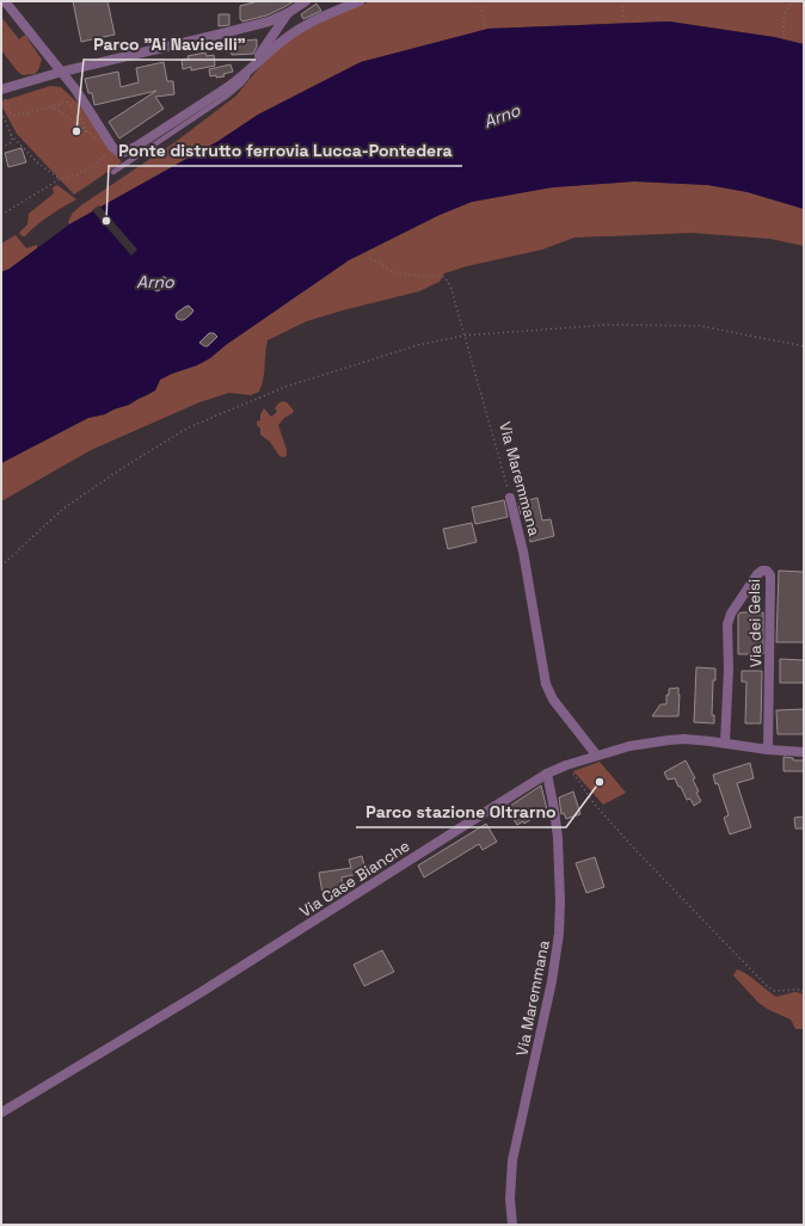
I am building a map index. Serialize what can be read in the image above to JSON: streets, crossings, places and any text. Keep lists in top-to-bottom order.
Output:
{
  "streets": {
    "street": ["Via Maremmana", "Via dei Gelsi", "Via Case Bianche"]
  },
  "crossings": [
    ["Via Maremmana", "Via Case Bianche"],
    ["Via dei Gelsi", "Via Case Bianche"]
  ],
  "water": ["Arno"],
  "places": ["Parco \"Ai Navicelli\"", "Ponte distrutto ferrovia Lucca-Pontedera", "Parco stazione Oltrarno"]
}
